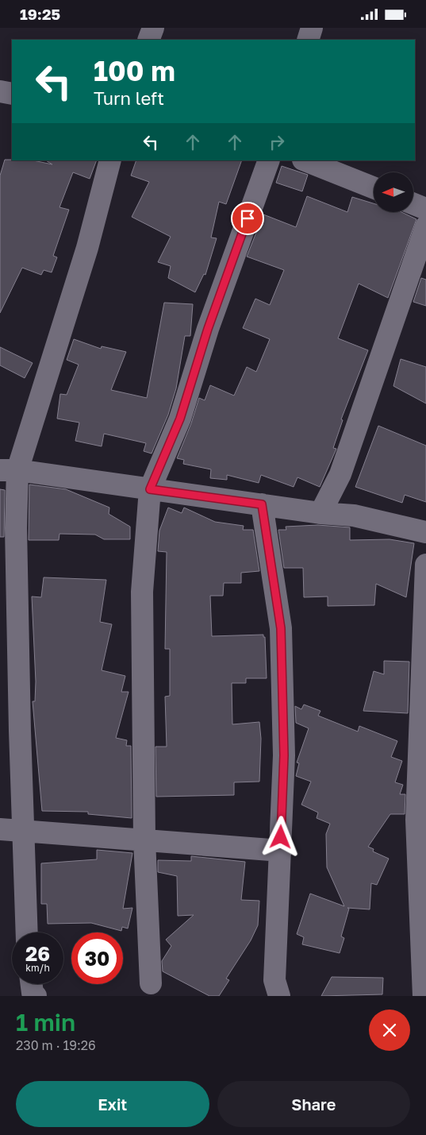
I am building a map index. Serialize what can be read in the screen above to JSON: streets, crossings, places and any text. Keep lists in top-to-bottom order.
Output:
{
  "north": "left",
  "page": {
    "status": "19:25",
    "turn": ["100 m", "Turn left"],
    "speed": "26 km/h",
    "limit": "30",
    "heading": ["1 min", "230 m · 19:26"],
    "buttons": ["Exit", "Share"]
  }
}
